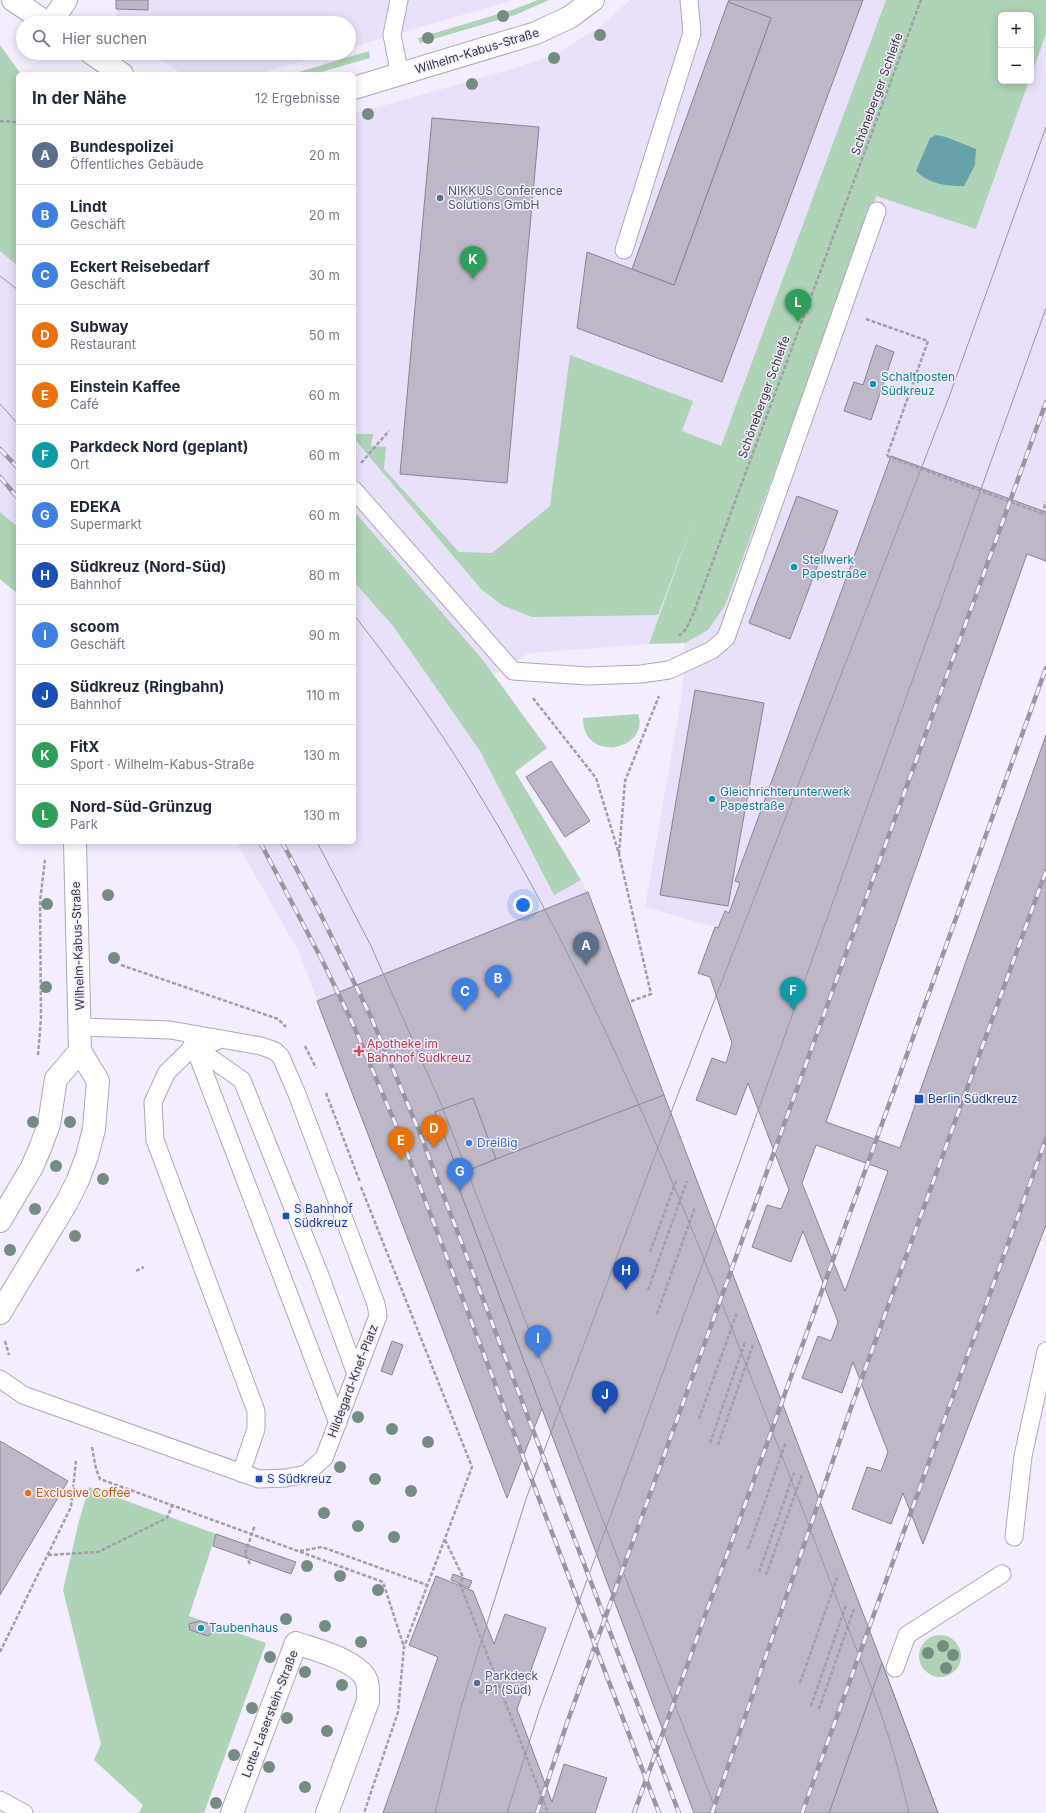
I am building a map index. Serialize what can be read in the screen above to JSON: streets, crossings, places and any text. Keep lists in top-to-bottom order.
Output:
{
  "streets": {
    "street": ["Wilhelm-Kabus-Straße", "Lotte-Laserstein-Straße"],
    "lane": ["Hildegard-Knef-Platz"],
    "path": ["Schöneberger Schleife"]
  },
  "crossings": [
    ["Wilhelm-Kabus-Straße", "Hildegard-Knef-Platz"]
  ],
  "places": {
    "other": [
      "NIKKUS Conference Solutions GmbH",
      "Schaltposten Südkreuz",
      "Stellwerk Papestraße",
      "Gleichrichterunterwerk Papestraße",
      "Dreißig",
      "Exclusive Coffee",
      "Taubenhaus",
      "Parkdeck P1 (Süd)"
    ],
    "health": ["Apotheke im Bahnhof Südkreuz"],
    "transit": ["Berlin Südkreuz", "S Bahnhof Südkreuz", "S Südkreuz"]
  },
  "page": {
    "map_buttons": ["+", "−"],
    "search": "Hier suchen",
    "heading": ["In der Nähe", "12 Ergebnisse"],
    "list": [
      {
        "mark": "A",
        "name": "Bundespolizei",
        "note": "Öffentliches Gebäude",
        "value": "20 m"
      },
      {
        "mark": "B",
        "name": "Lindt",
        "note": "Geschäft",
        "value": "20 m"
      },
      {
        "mark": "C",
        "name": "Eckert Reisebedarf",
        "note": "Geschäft",
        "value": "30 m"
      },
      {
        "mark": "D",
        "name": "Subway",
        "note": "Restaurant",
        "value": "50 m"
      },
      {
        "mark": "E",
        "name": "Einstein Kaffee",
        "note": "Café",
        "value": "60 m"
      },
      {
        "mark": "F",
        "name": "Parkdeck Nord (geplant)",
        "note": "Ort",
        "value": "60 m"
      },
      {
        "mark": "G",
        "name": "EDEKA",
        "note": "Supermarkt",
        "value": "60 m"
      },
      {
        "mark": "H",
        "name": "Südkreuz (Nord-Süd)",
        "note": "Bahnhof",
        "value": "80 m"
      },
      {
        "mark": "I",
        "name": "scoom",
        "note": "Geschäft",
        "value": "90 m"
      },
      {
        "mark": "J",
        "name": "Südkreuz (Ringbahn)",
        "note": "Bahnhof",
        "value": "110 m"
      },
      {
        "mark": "K",
        "name": "FitX",
        "note": "Sport · Wilhelm-Kabus-Straße",
        "value": "130 m"
      },
      {
        "mark": "L",
        "name": "Nord-Süd-Grünzug",
        "note": "Park",
        "value": "130 m"
      }
    ],
    "pins": [
      "K",
      "L",
      "A",
      "B",
      "F",
      "C",
      "D",
      "E",
      "G",
      "H",
      "I",
      "J"
    ]
  }
}
